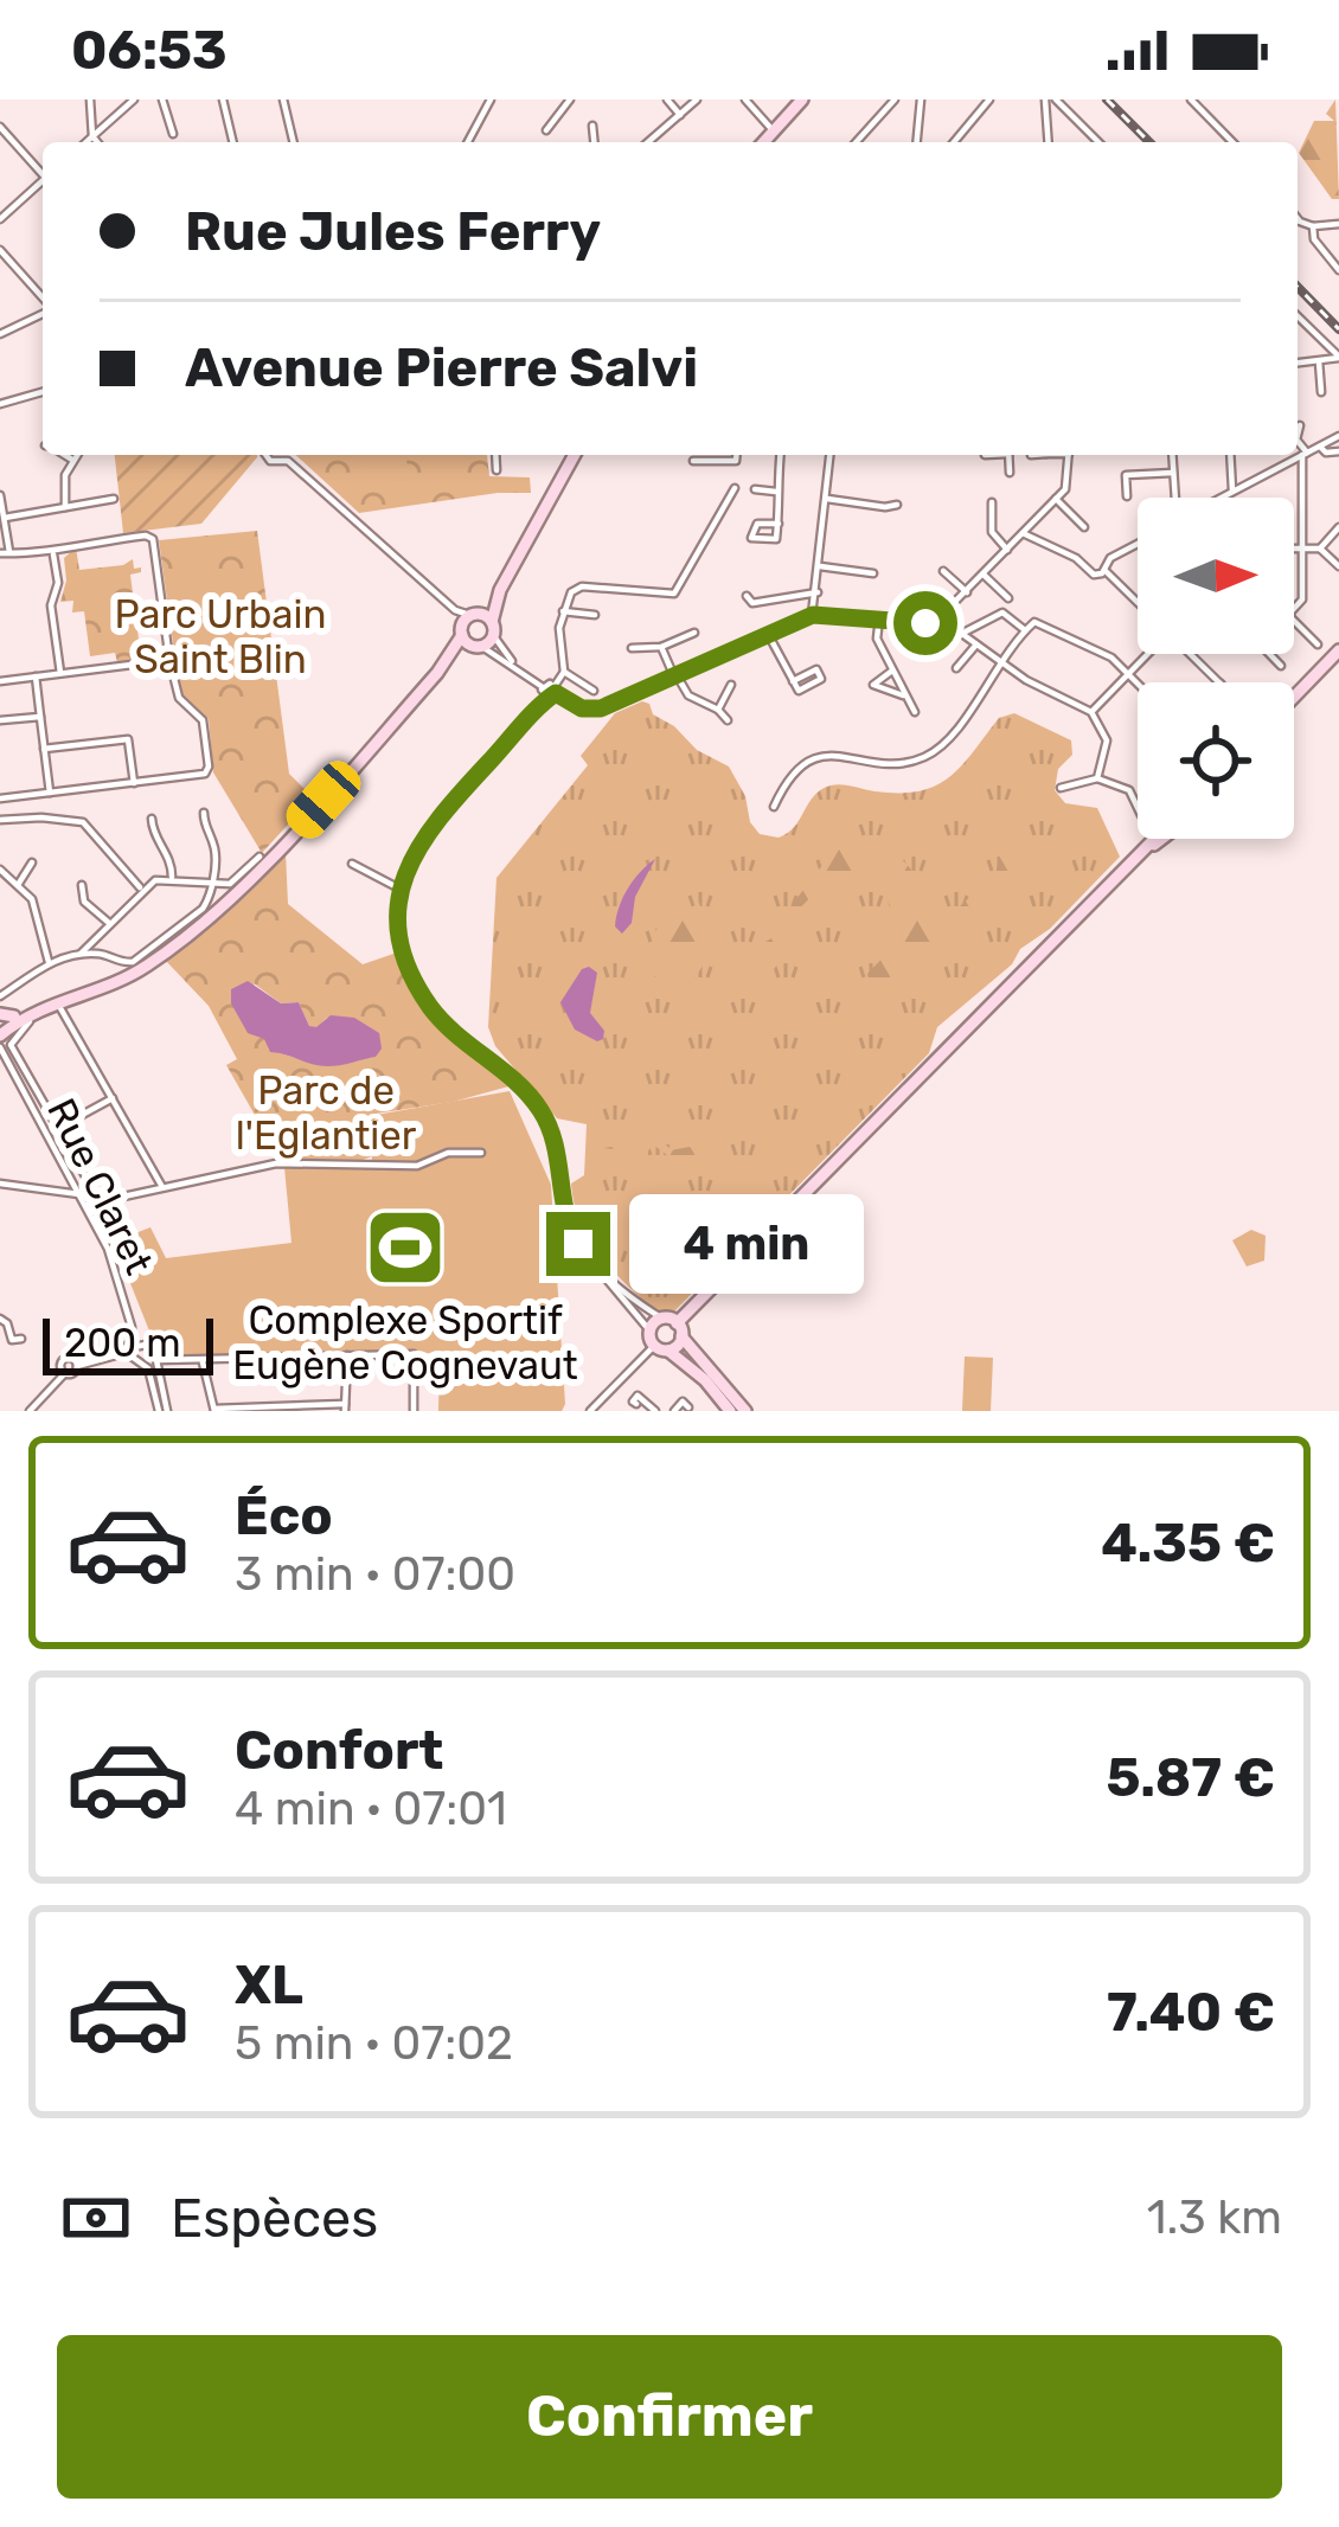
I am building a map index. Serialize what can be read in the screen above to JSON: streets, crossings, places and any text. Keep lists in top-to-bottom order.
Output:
{
  "streets": {
    "street": ["Rue Claret"]
  },
  "parks": ["Parc Urbain Saint Blin", "Parc de l'Eglantier"],
  "places": {
    "sports": ["Complexe Sportif Eugène Cognevaut"]
  },
  "scale_bar": "200 m",
  "north": "right",
  "page": {
    "status": "06:53",
    "banner": ["Rue Jules Ferry", "Avenue Pierre Salvi"],
    "bubble": "4 min",
    "scale": "200 m",
    "list": [
      {
        "name": "Éco",
        "note": "3 min · 07:00",
        "value": "4.35 €"
      },
      {
        "name": "Confort",
        "note": "4 min · 07:01",
        "value": "5.87 €"
      },
      {
        "name": "XL",
        "note": "5 min · 07:02",
        "value": "7.40 €"
      }
    ],
    "pay": ["Espèces", "1.3 km"],
    "buttons": "Confirmer"
  }
}
